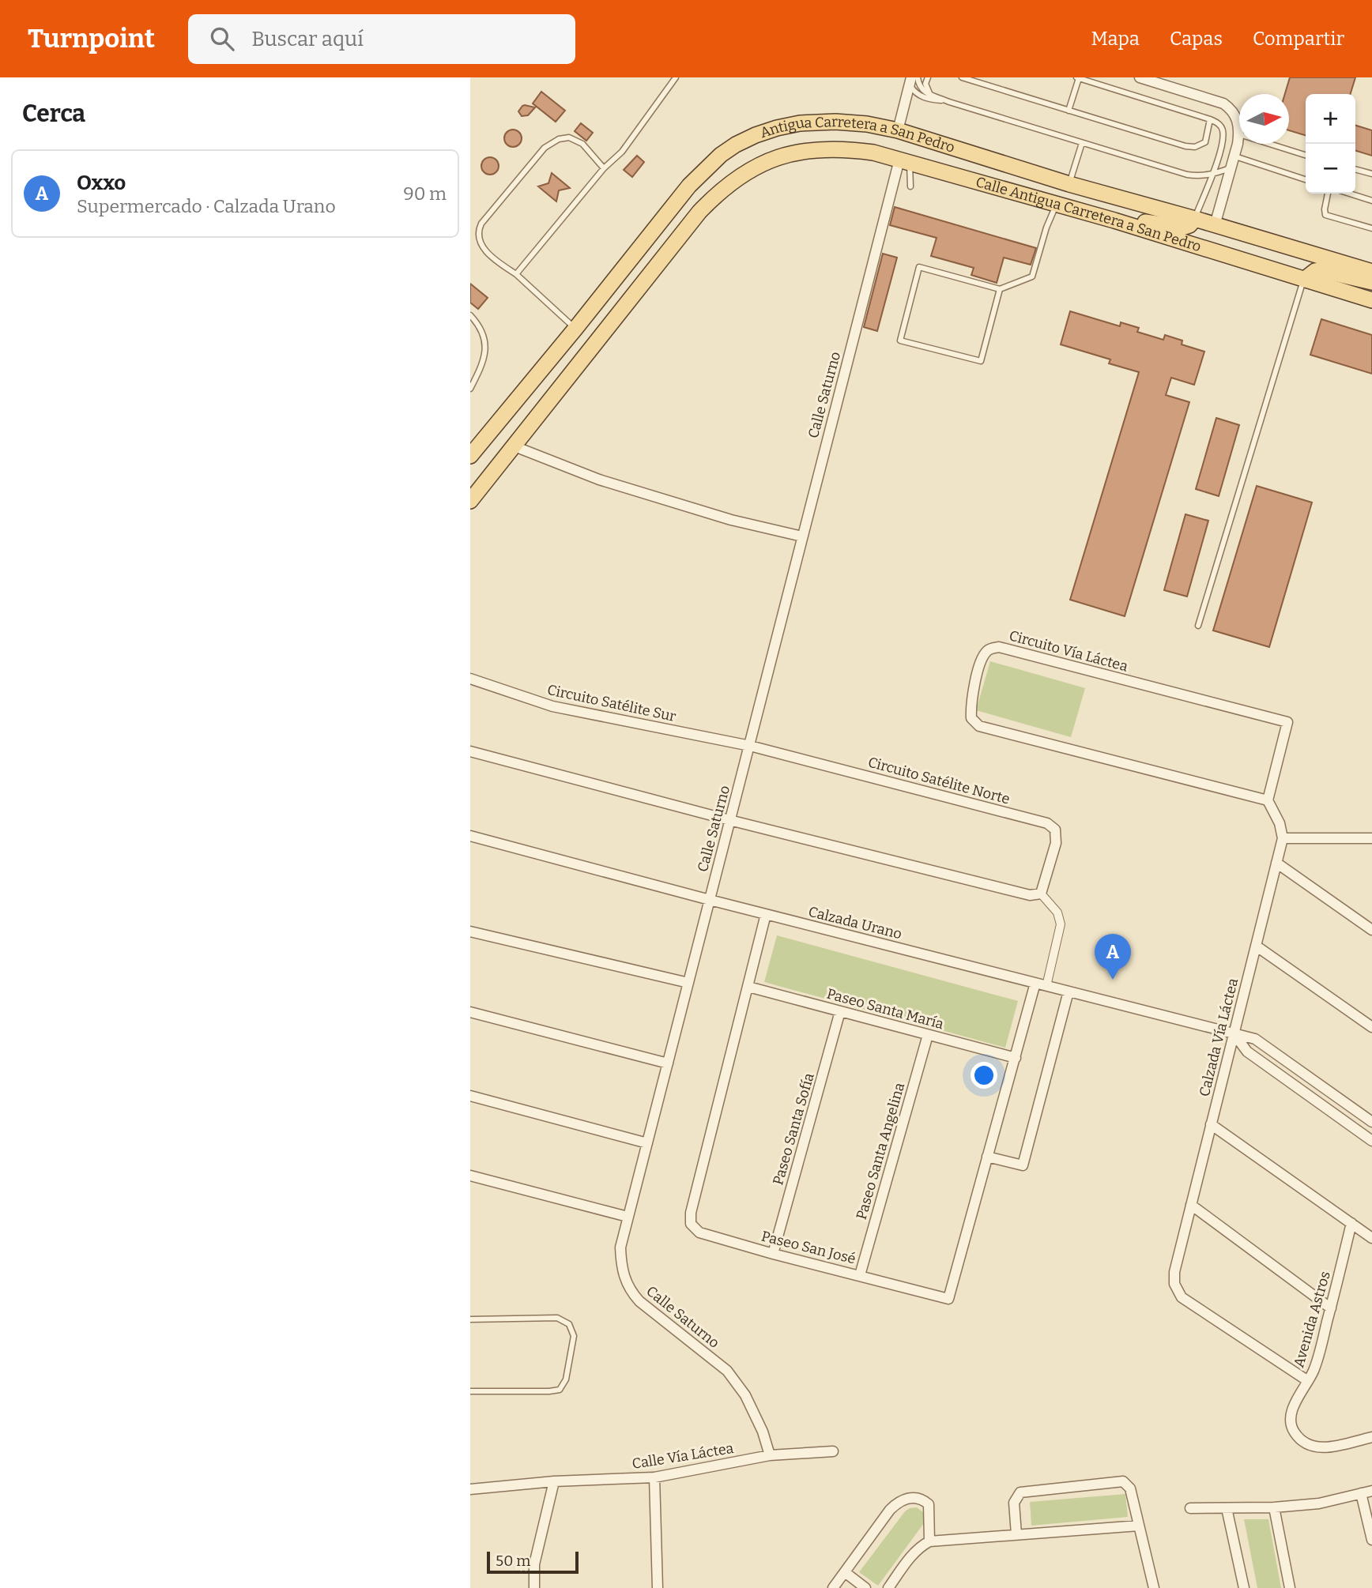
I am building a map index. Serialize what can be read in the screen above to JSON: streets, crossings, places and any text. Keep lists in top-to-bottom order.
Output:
{
  "streets": {
    "main road": ["Antigua Carretera a San Pedro", "Calle Antigua Carretera a San Pedro"],
    "street": [
      "Calle Saturno",
      "Circuito Vía Láctea",
      "Circuito Satélite Sur",
      "Circuito Satélite Norte",
      "Calzada Urano",
      "Paseo Santa María",
      "Calzada Vía Láctea",
      "Paseo Santa Sofía",
      "Paseo Santa Angelina",
      "Paseo San José",
      "Avenida Astros",
      "Calle Vía Láctea"
    ]
  },
  "crossings": [
    ["Antigua Carretera a San Pedro", "Calle Antigua Carretera a San Pedro"],
    ["Calle Antigua Carretera a San Pedro", "Calle Saturno"],
    ["Calle Saturno", "Circuito Satélite Sur"],
    ["Calle Saturno", "Circuito Satélite Norte"],
    ["Calle Saturno", "Calzada Urano"],
    ["Calle Saturno", "Calle Vía Láctea"],
    ["Circuito Satélite Sur", "Circuito Satélite Norte"],
    ["Calzada Urano", "Calzada Vía Láctea"],
    ["Calzada Urano", "Paseo San José"],
    ["Paseo Santa María", "Paseo Santa Sofía"],
    ["Paseo Santa María", "Paseo Santa Angelina"],
    ["Paseo Santa María", "Paseo San José"],
    ["Calzada Vía Láctea", "Avenida Astros"],
    ["Paseo Santa Sofía", "Paseo San José"],
    ["Paseo Santa Angelina", "Paseo San José"]
  ],
  "scale_bar": "50 m",
  "north": "right",
  "page": {
    "header": "Turnpoint",
    "search": "Buscar aquí",
    "nav": ["Mapa", "Capas", "Compartir"],
    "heading": "Cerca",
    "map_buttons": ["+", "−"],
    "list": [
      {
        "mark": "A",
        "name": "Oxxo",
        "note": "Supermercado · Calzada Urano",
        "value": "90 m"
      }
    ],
    "pins": "A",
    "scale": "50 m"
  }
}
